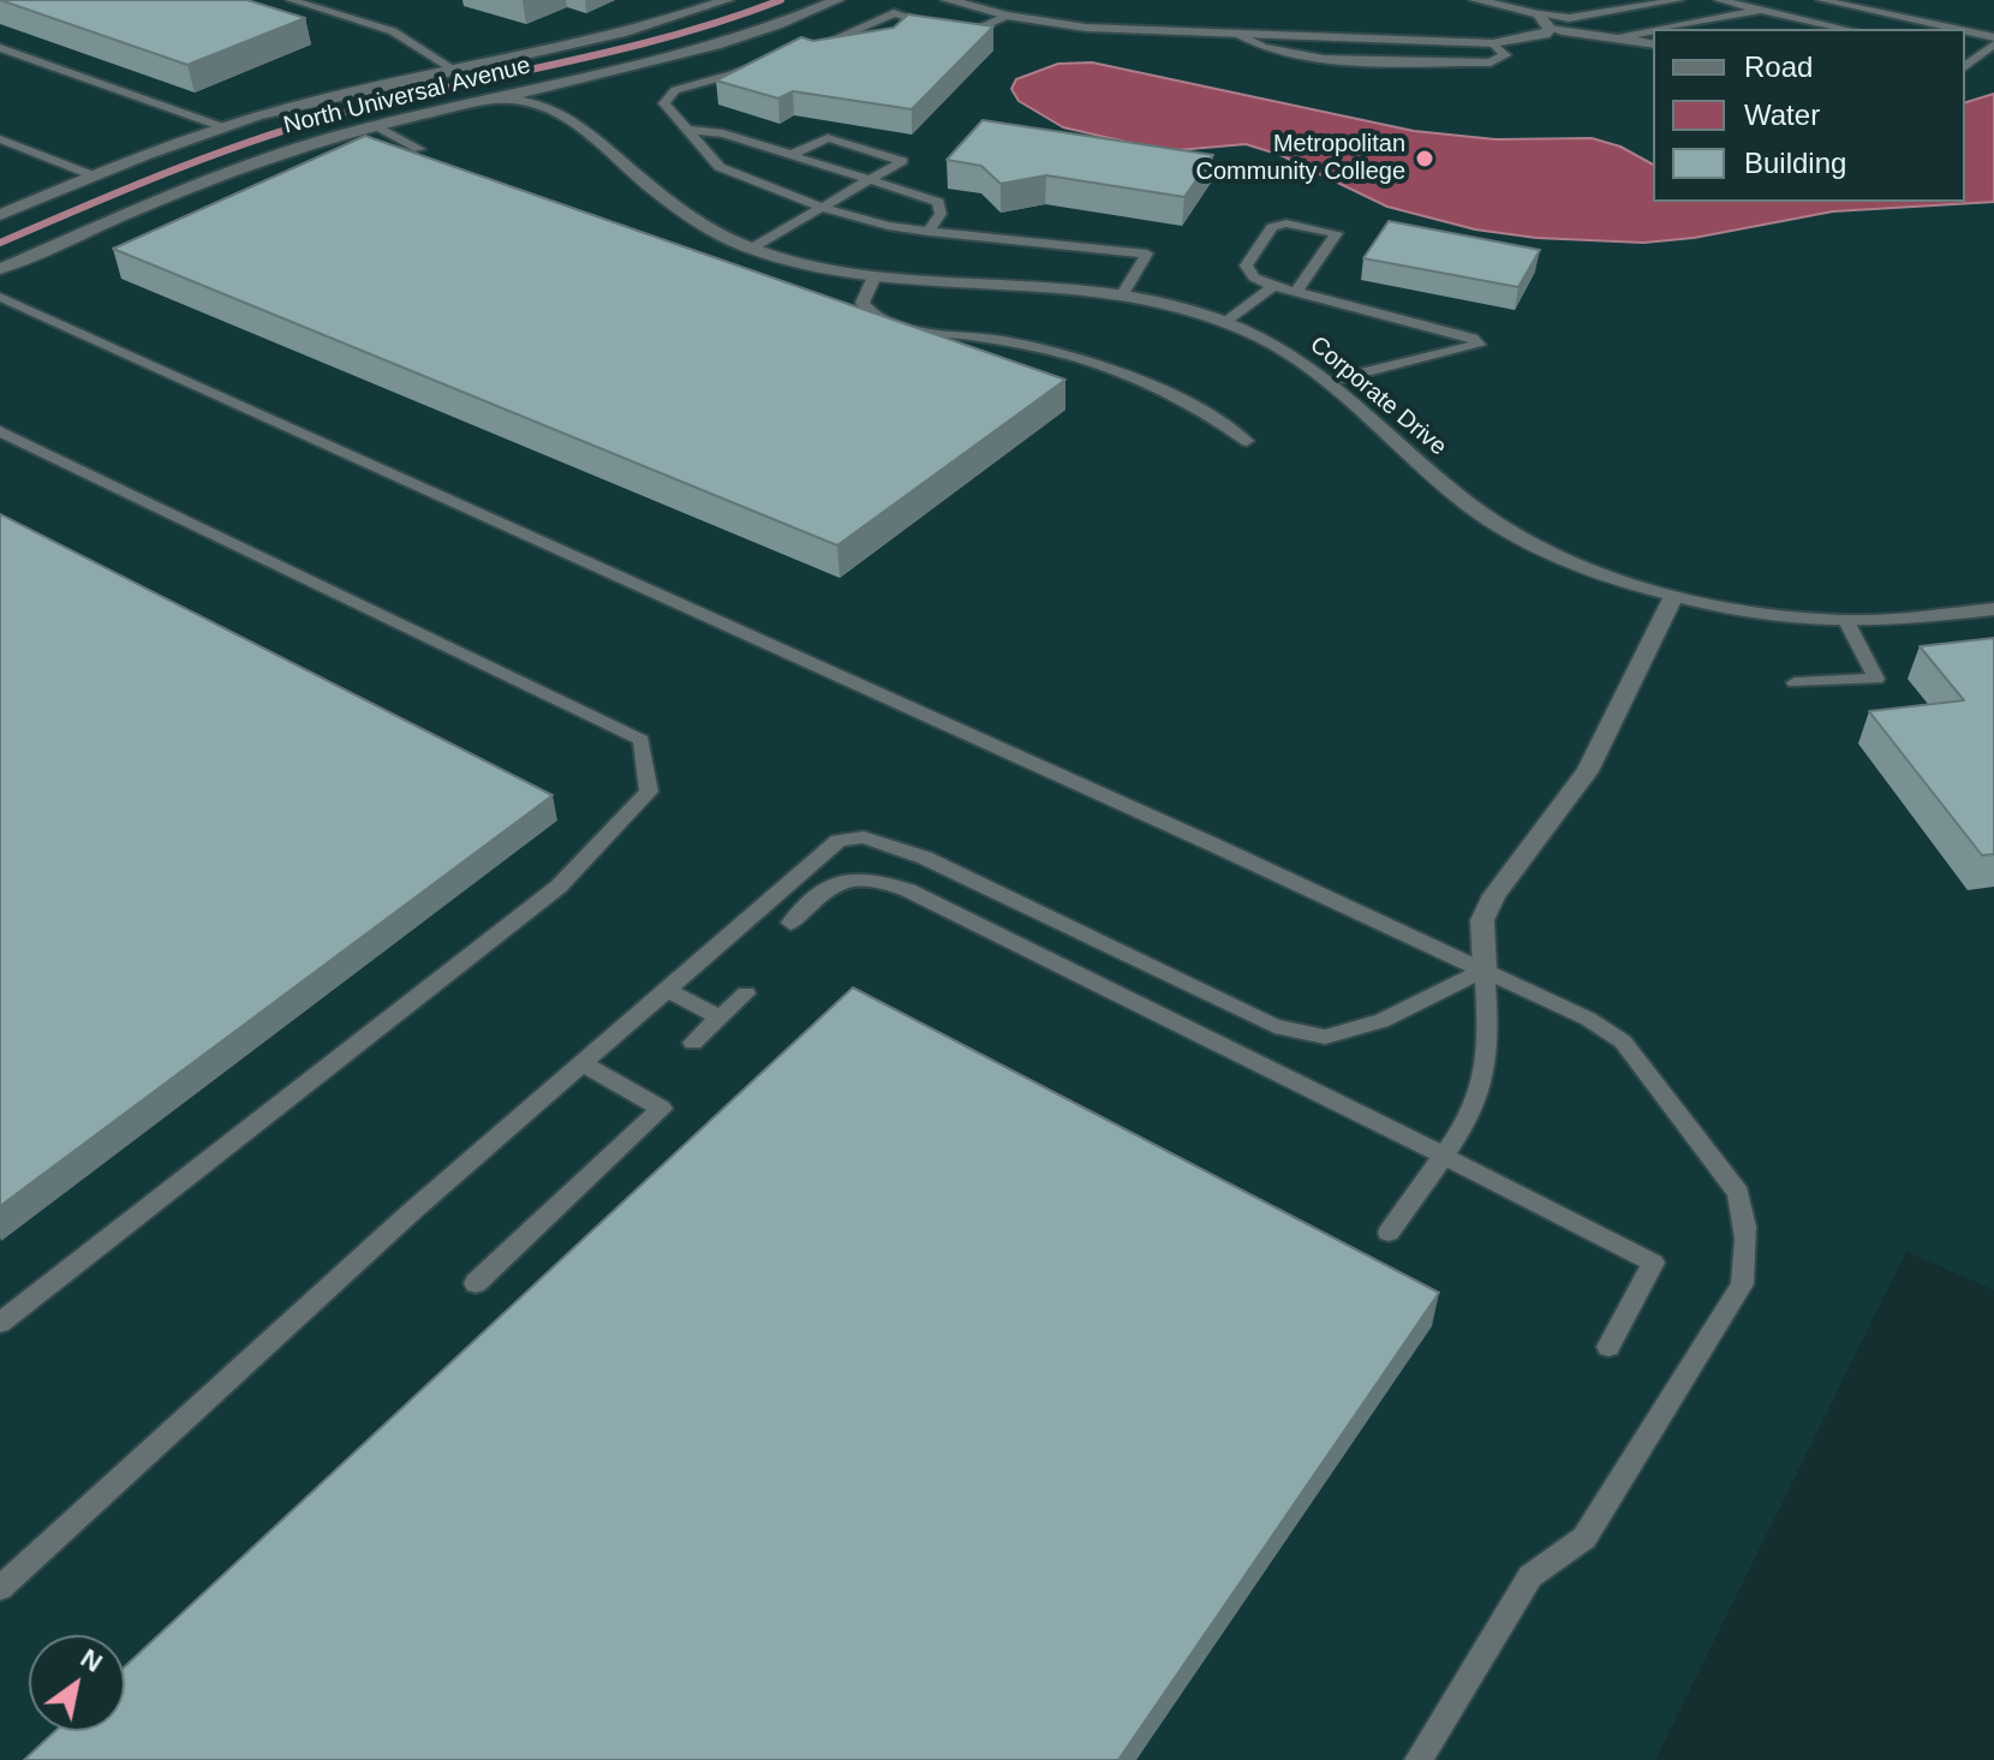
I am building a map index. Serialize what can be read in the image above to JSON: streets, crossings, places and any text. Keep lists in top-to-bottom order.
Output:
{
  "streets": {
    "street": ["North Universal Avenue", "Corporate Drive"]
  },
  "crossings": [
    ["North Universal Avenue", "Corporate Drive"]
  ],
  "places": ["Metropolitan Community College"],
  "legend": ["Road", "Water", "Building"],
  "north": "top right"
}
